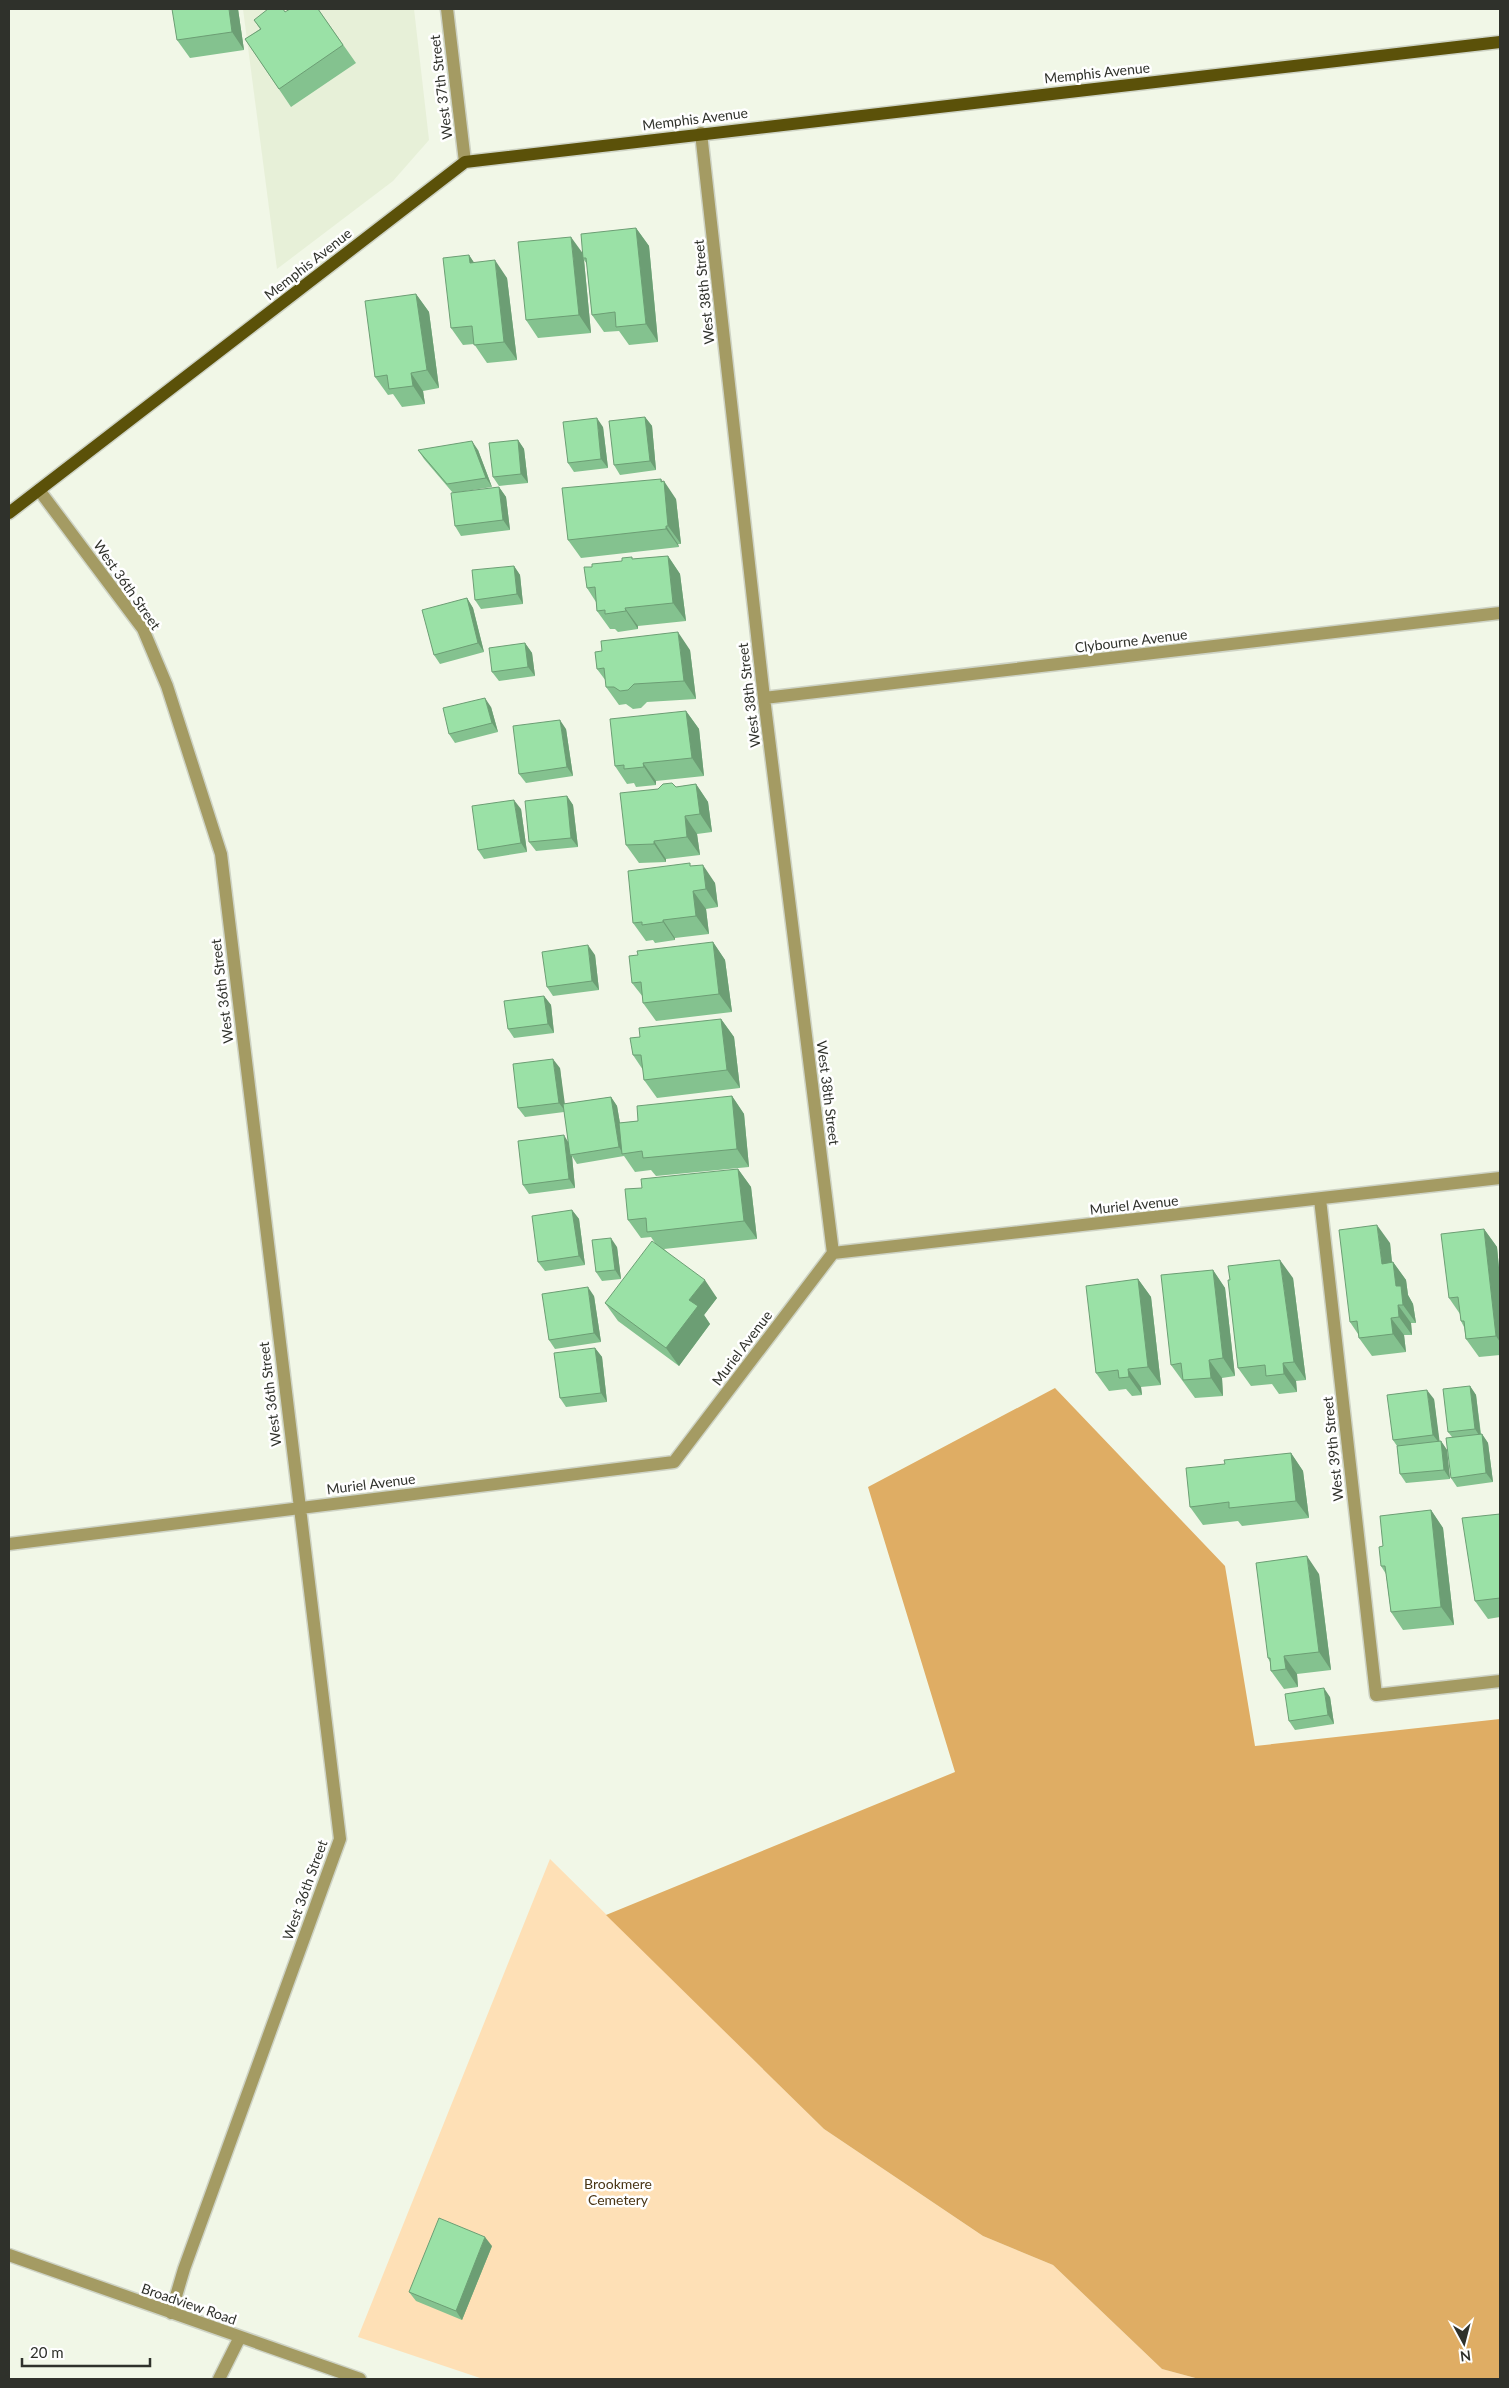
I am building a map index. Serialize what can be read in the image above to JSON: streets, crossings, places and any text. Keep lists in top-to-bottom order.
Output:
{
  "streets": {
    "main road": ["Memphis Avenue"],
    "street": [
      "West 37th Street",
      "West 38th Street",
      "West 36th Street",
      "Clybourne Avenue",
      "Muriel Avenue",
      "West 39th Street",
      "Broadview Road"
    ]
  },
  "crossings": [
    ["Memphis Avenue", "West 37th Street"],
    ["Memphis Avenue", "West 38th Street"],
    ["Memphis Avenue", "West 36th Street"],
    ["West 38th Street", "Clybourne Avenue"],
    ["West 38th Street", "Muriel Avenue"],
    ["West 36th Street", "Muriel Avenue"],
    ["West 36th Street", "Broadview Road"],
    ["Muriel Avenue", "West 39th Street"]
  ],
  "parks": ["Brookmere Cemetery"],
  "scale_bar": "20 m",
  "north": "bottom"
}
